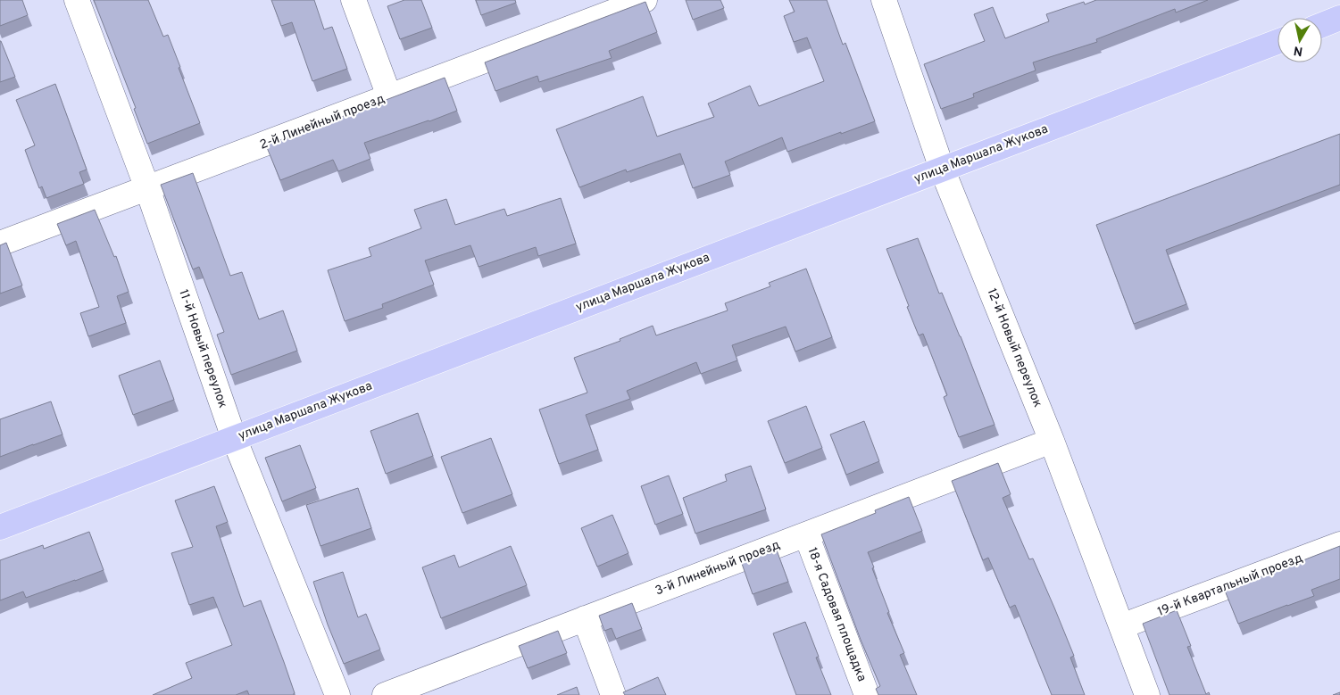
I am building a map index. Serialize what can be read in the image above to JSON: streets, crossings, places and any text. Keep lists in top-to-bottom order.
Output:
{
  "streets": {
    "main road": ["улица Маршала Жукова"],
    "street": [
      "2-й Линейный проезд",
      "12-й Новый переулок",
      "11-й Новый переулок",
      "3-й Линейный проезд",
      "19-й Квартальный проезд",
      "18-я Садовая площадка"
    ]
  },
  "crossings": [
    ["2-й Линейный проезд", "11-й Новый переулок"],
    ["улица Маршала Жукова", "12-й Новый переулок"],
    ["улица Маршала Жукова", "11-й Новый переулок"],
    ["12-й Новый переулок", "3-й Линейный проезд"],
    ["12-й Новый переулок", "19-й Квартальный проезд"],
    ["3-й Линейный проезд", "18-я Садовая площадка"]
  ],
  "north": "bottom"
}
